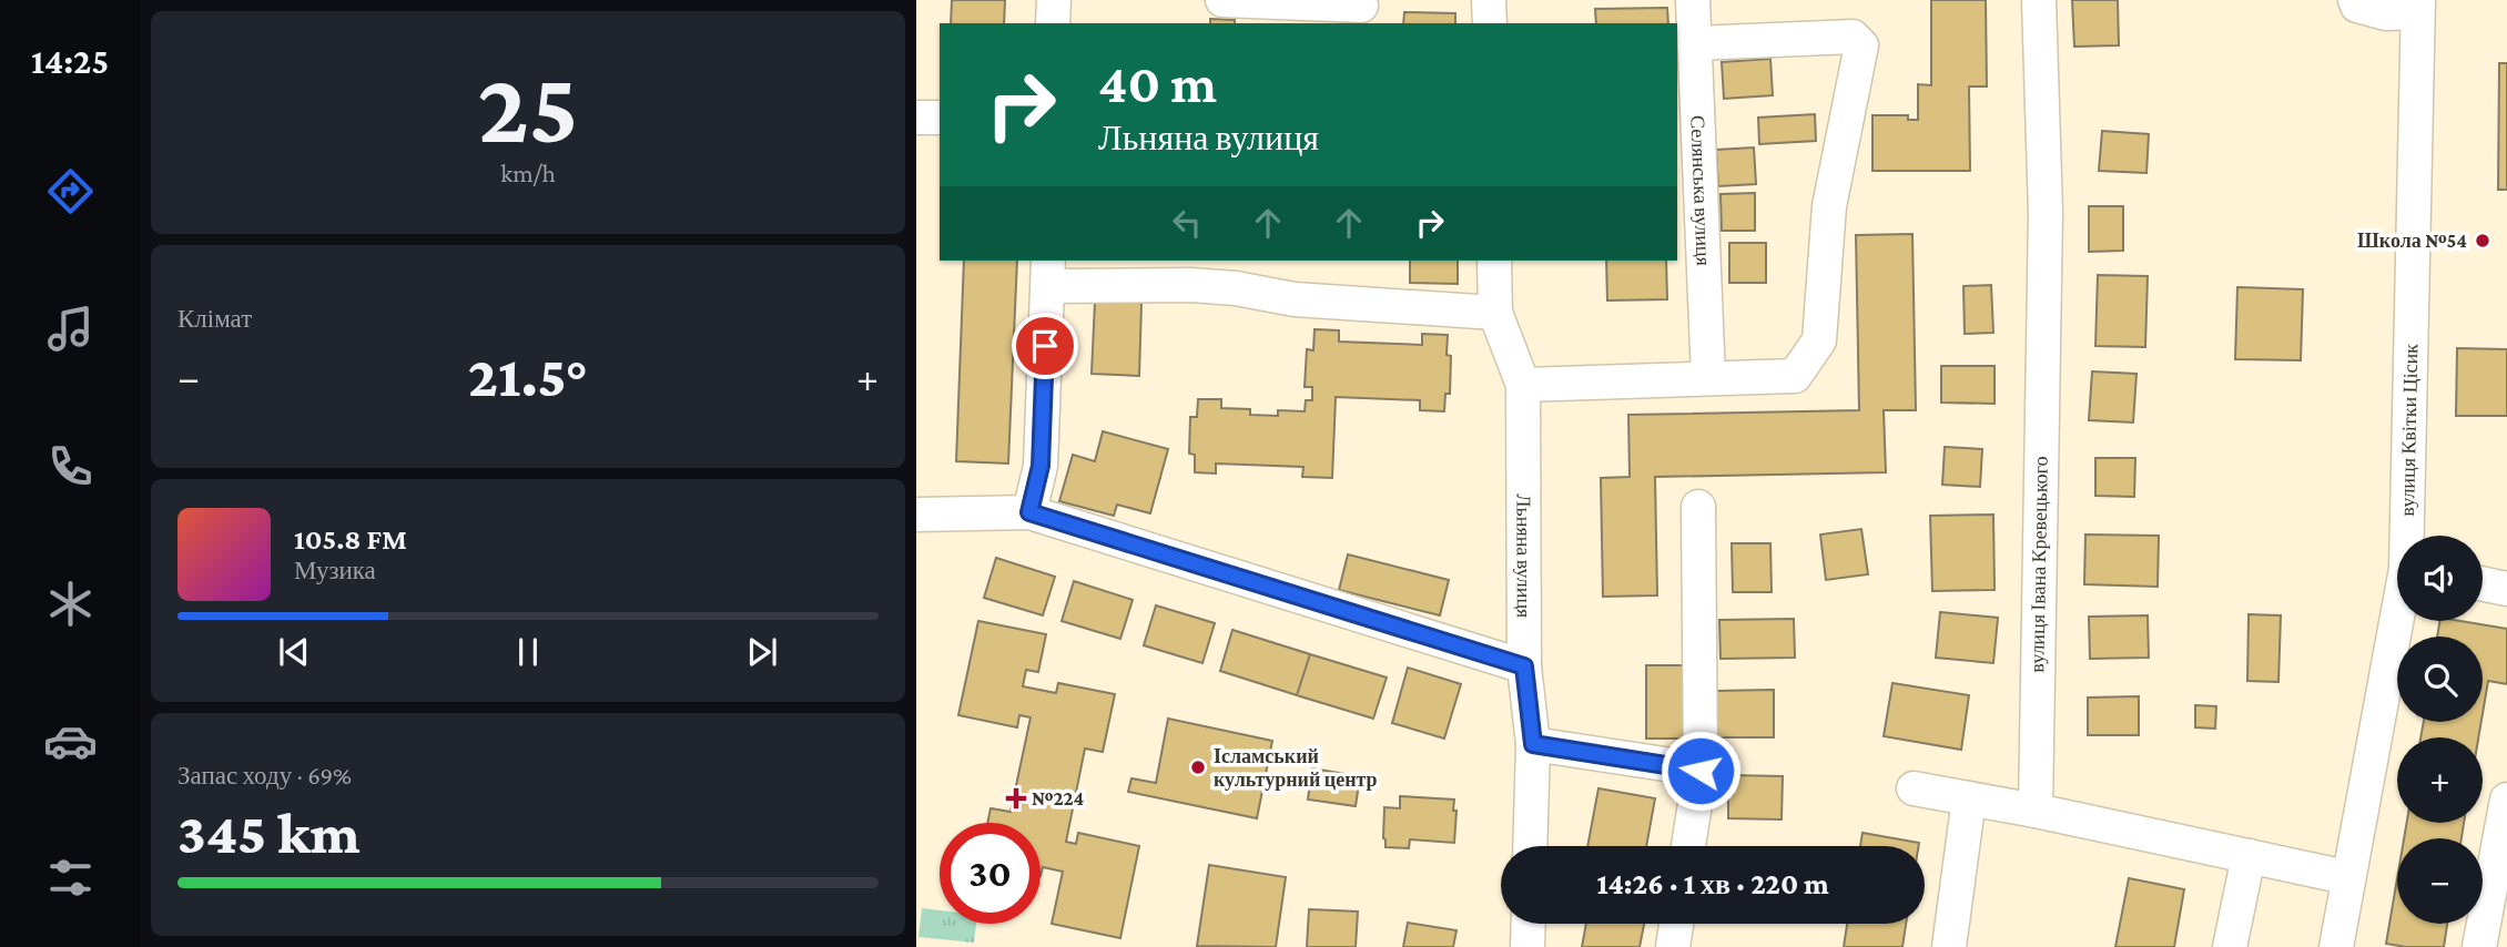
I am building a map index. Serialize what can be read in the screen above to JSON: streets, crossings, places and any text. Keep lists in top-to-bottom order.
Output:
{
  "streets": {
    "street": [
      "Селянська вулиця",
      "вулиця Квітки Цісик",
      "Льняна вулиця",
      "вулиця Івана Кревецького"
    ]
  },
  "places": {
    "other": ["Школа №54", "Ісламський культурний центр"],
    "health": ["№224"]
  },
  "page": {
    "tabs": "14:25",
    "tile": [
      ["25", "km/h"],
      "Клімат",
      ["Запас ходу · 69%", "345 km"]
    ],
    "turn": ["40 m", "Льняна вулиця"],
    "heat": ["−", "21.5°", "+"],
    "song": ["105.8 FM", "Музика"],
    "map_buttons": ["+", "−"],
    "limit": "30",
    "trip": "14:26 · 1 хв · 220 m"
  }
}
